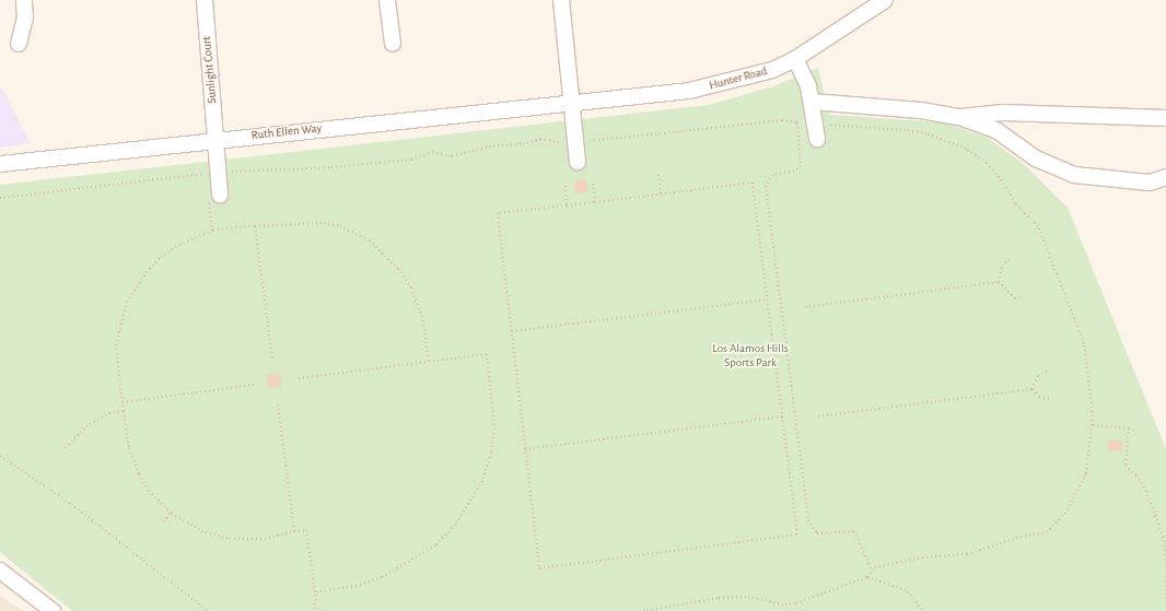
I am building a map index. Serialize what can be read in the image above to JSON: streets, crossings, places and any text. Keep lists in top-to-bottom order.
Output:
{
  "streets": {
    "street": ["Sunlight Court", "Hunter Road", "Ruth Ellen Way"]
  },
  "crossings": [
    ["Sunlight Court", "Ruth Ellen Way"],
    ["Hunter Road", "Ruth Ellen Way"]
  ],
  "parks": ["Los Alamos Hills Sports Park"]
}
